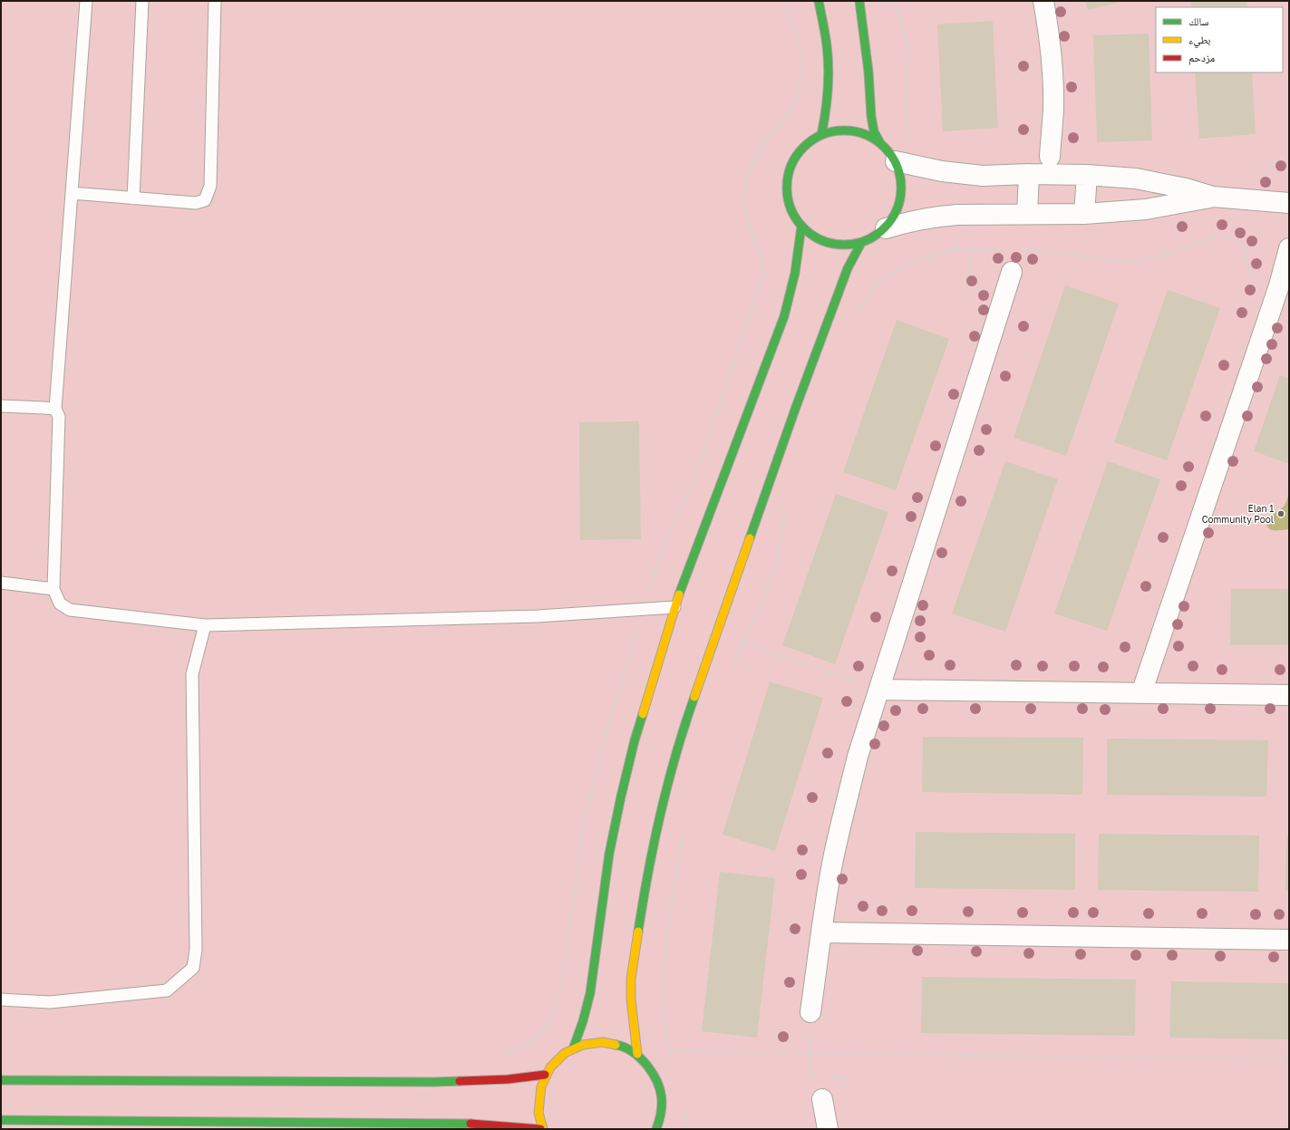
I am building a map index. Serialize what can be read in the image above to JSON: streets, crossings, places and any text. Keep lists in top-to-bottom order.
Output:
{
  "places": ["Elan 1 Community Pool"],
  "legend": ["سالك", "بطيء", "مزدحم"]
}
